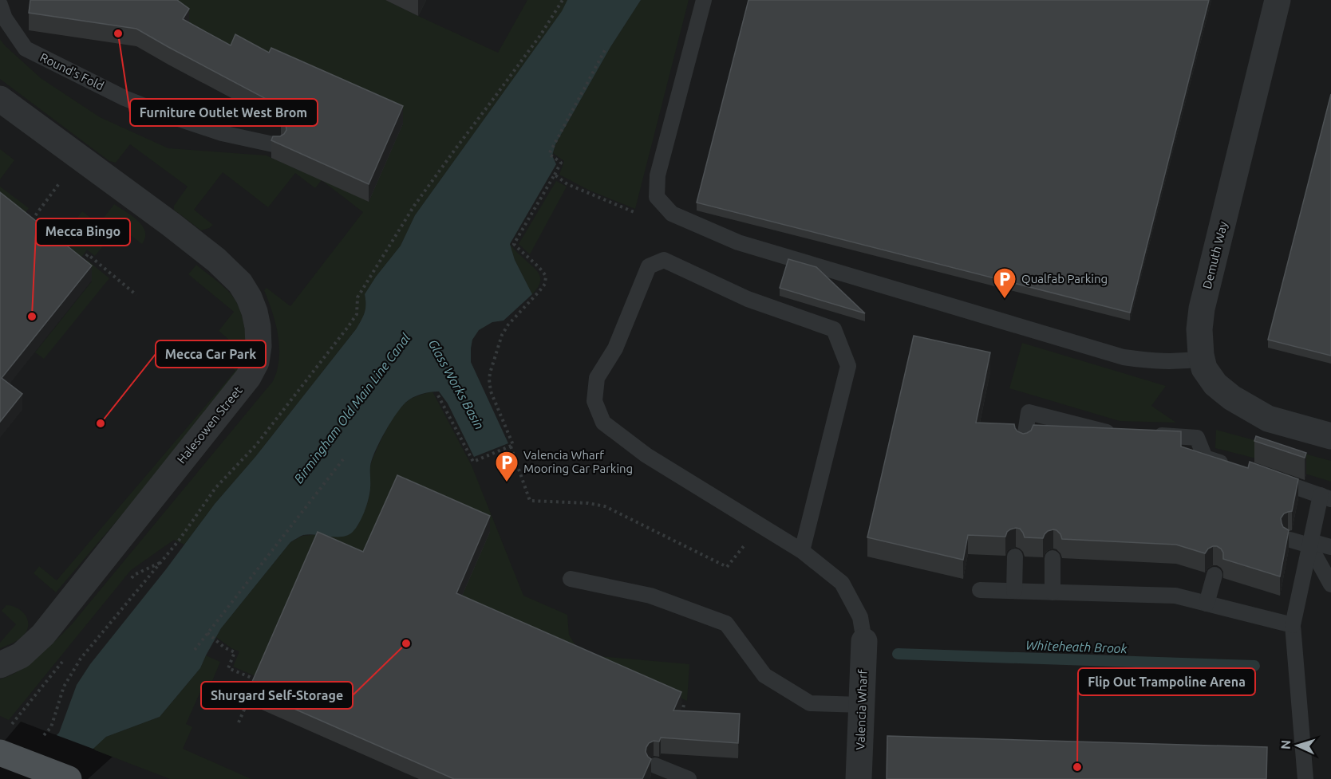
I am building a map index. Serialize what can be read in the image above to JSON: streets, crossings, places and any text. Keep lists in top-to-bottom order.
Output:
{
  "streets": {
    "street": ["Demuth Way", "Halesowen Street", "Valencia Wharf"],
    "lane": ["Round's Fold"]
  },
  "water": ["Glass Works Basin", "Birmingham Old Main Line Canal", "Whiteheath Brook"],
  "places": {
    "other": [
      "Furniture Outlet West Brom",
      "Mecca Bingo",
      "Mecca Car Park",
      "Shurgard Self-Storage",
      "Flip Out Trampoline Arena"
    ],
    "parking": ["Qualfab Parking", "Valencia Wharf Mooring Car Parking"]
  },
  "north": "left"
}
